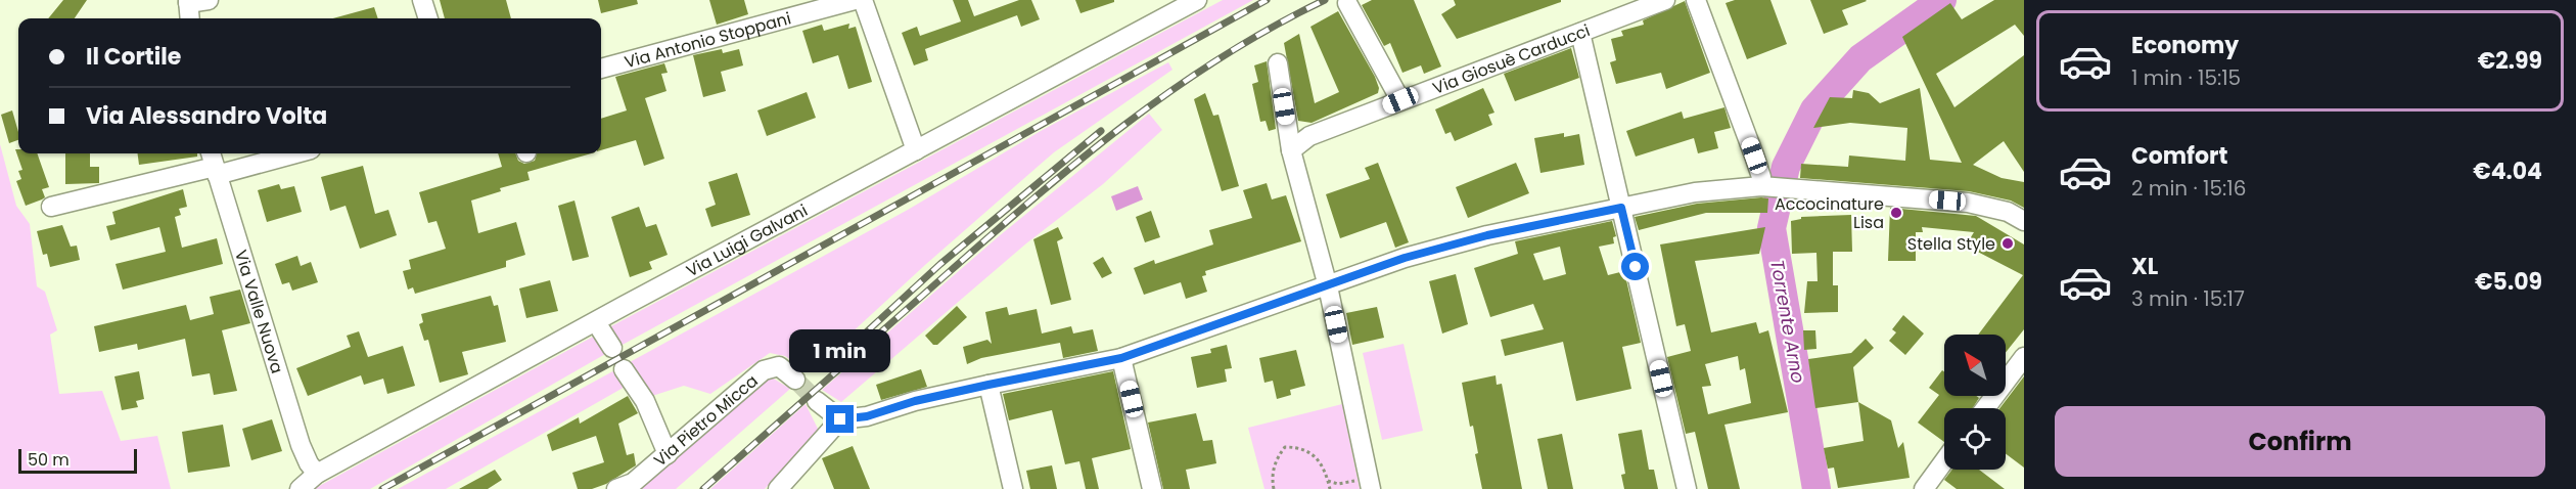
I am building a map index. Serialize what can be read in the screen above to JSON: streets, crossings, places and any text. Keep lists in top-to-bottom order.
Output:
{
  "streets": {
    "street": [
      "Via Antonio Stoppani",
      "Via Giosuè Carducci",
      "Via Luigi Galvani",
      "Via Valle Nuova",
      "Via Pietro Micca"
    ]
  },
  "crossings": [
    ["Via Luigi Galvani", "Via Valle Nuova"]
  ],
  "water": ["Torrente Arno"],
  "places": ["Accocinature Lisa", "Stella Style"],
  "scale_bar": "50 m",
  "north": "top left",
  "page": {
    "list": [
      {
        "name": "Economy",
        "note": "1 min · 15:15",
        "value": "€2.99"
      },
      {
        "name": "Comfort",
        "note": "2 min · 15:16",
        "value": "€4.04"
      },
      {
        "name": "XL",
        "note": "3 min · 15:17",
        "value": "€5.09"
      }
    ],
    "banner": ["Il Cortile", "Via Alessandro Volta"],
    "bubble": "1 min",
    "buttons": "Confirm",
    "scale": "50 m"
  }
}
